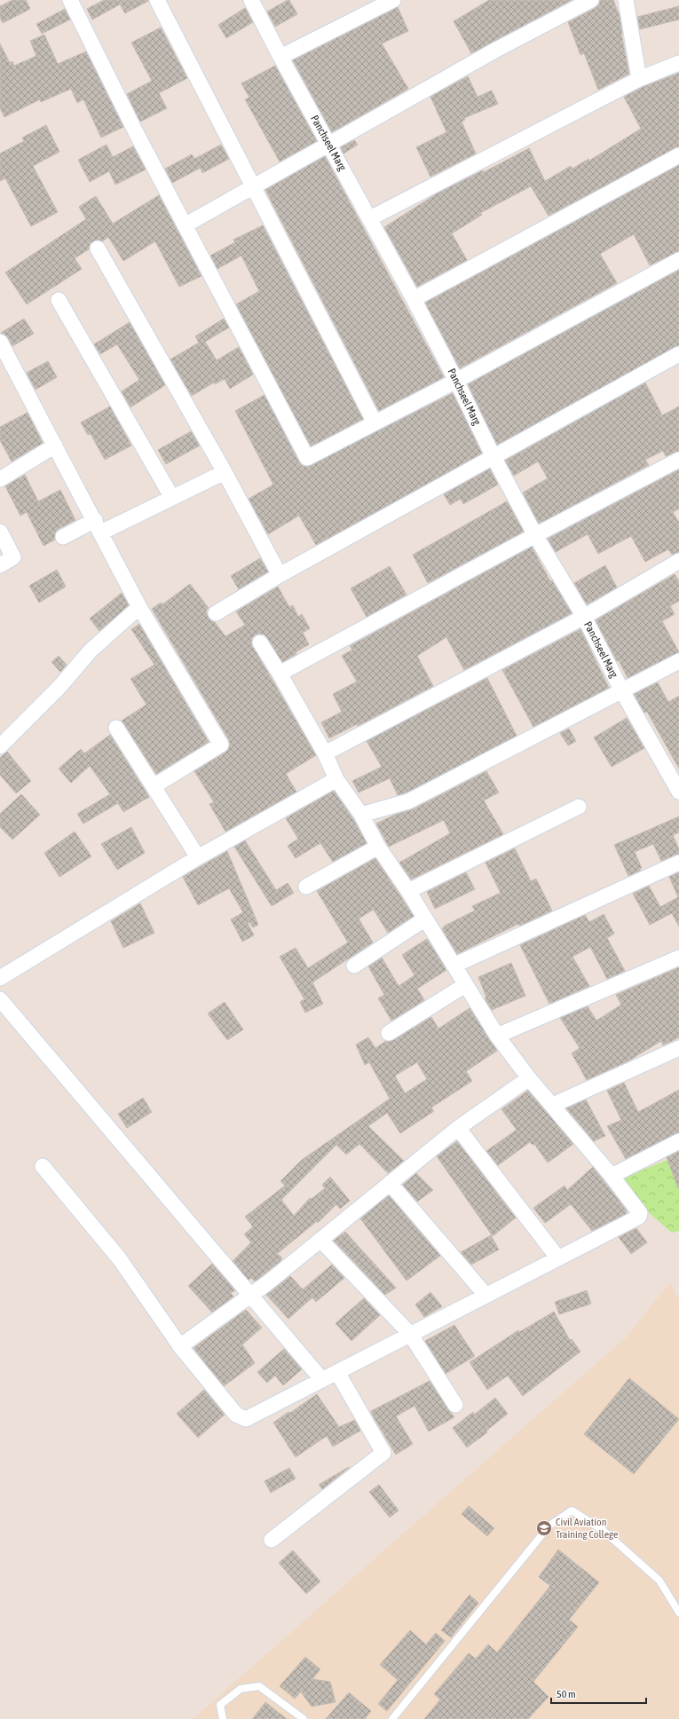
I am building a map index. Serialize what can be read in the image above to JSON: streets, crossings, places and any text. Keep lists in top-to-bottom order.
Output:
{
  "streets": {
    "street": ["Panchseel Marg"]
  },
  "places": {
    "school or university": ["Civil Aviation Training College"]
  },
  "scale_bar": "50 m"
}
